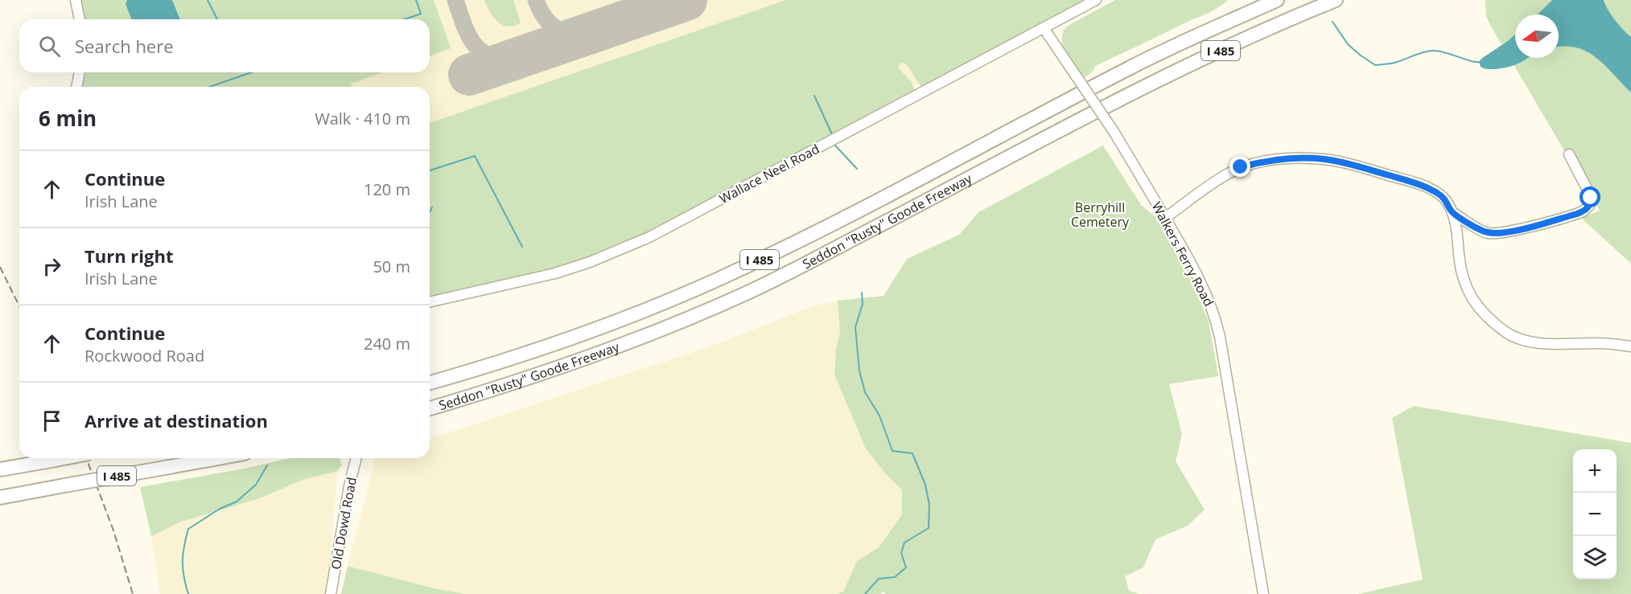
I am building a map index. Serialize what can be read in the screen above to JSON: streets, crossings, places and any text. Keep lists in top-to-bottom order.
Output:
{
  "streets": {
    "highway": ["I 485", "Seddon \"Rusty\" Goode Freeway"],
    "street": ["Wallace Neel Road", "Walkers Ferry Road", "Old Dowd Road"]
  },
  "crossings": [
    ["Wallace Neel Road", "Walkers Ferry Road"]
  ],
  "parks": ["Berryhill Cemetery"],
  "north": "left",
  "page": {
    "search": "Search here",
    "heading": ["6 min", "Walk · 410 m"],
    "list": [
      ["Continue", "Irish Lane", "120 m"],
      ["Turn right", "Irish Lane", "50 m"],
      ["Continue", "Rockwood Road", "240 m"],
      "Arrive at destination"
    ],
    "map_buttons": ["+", "−"]
  }
}
